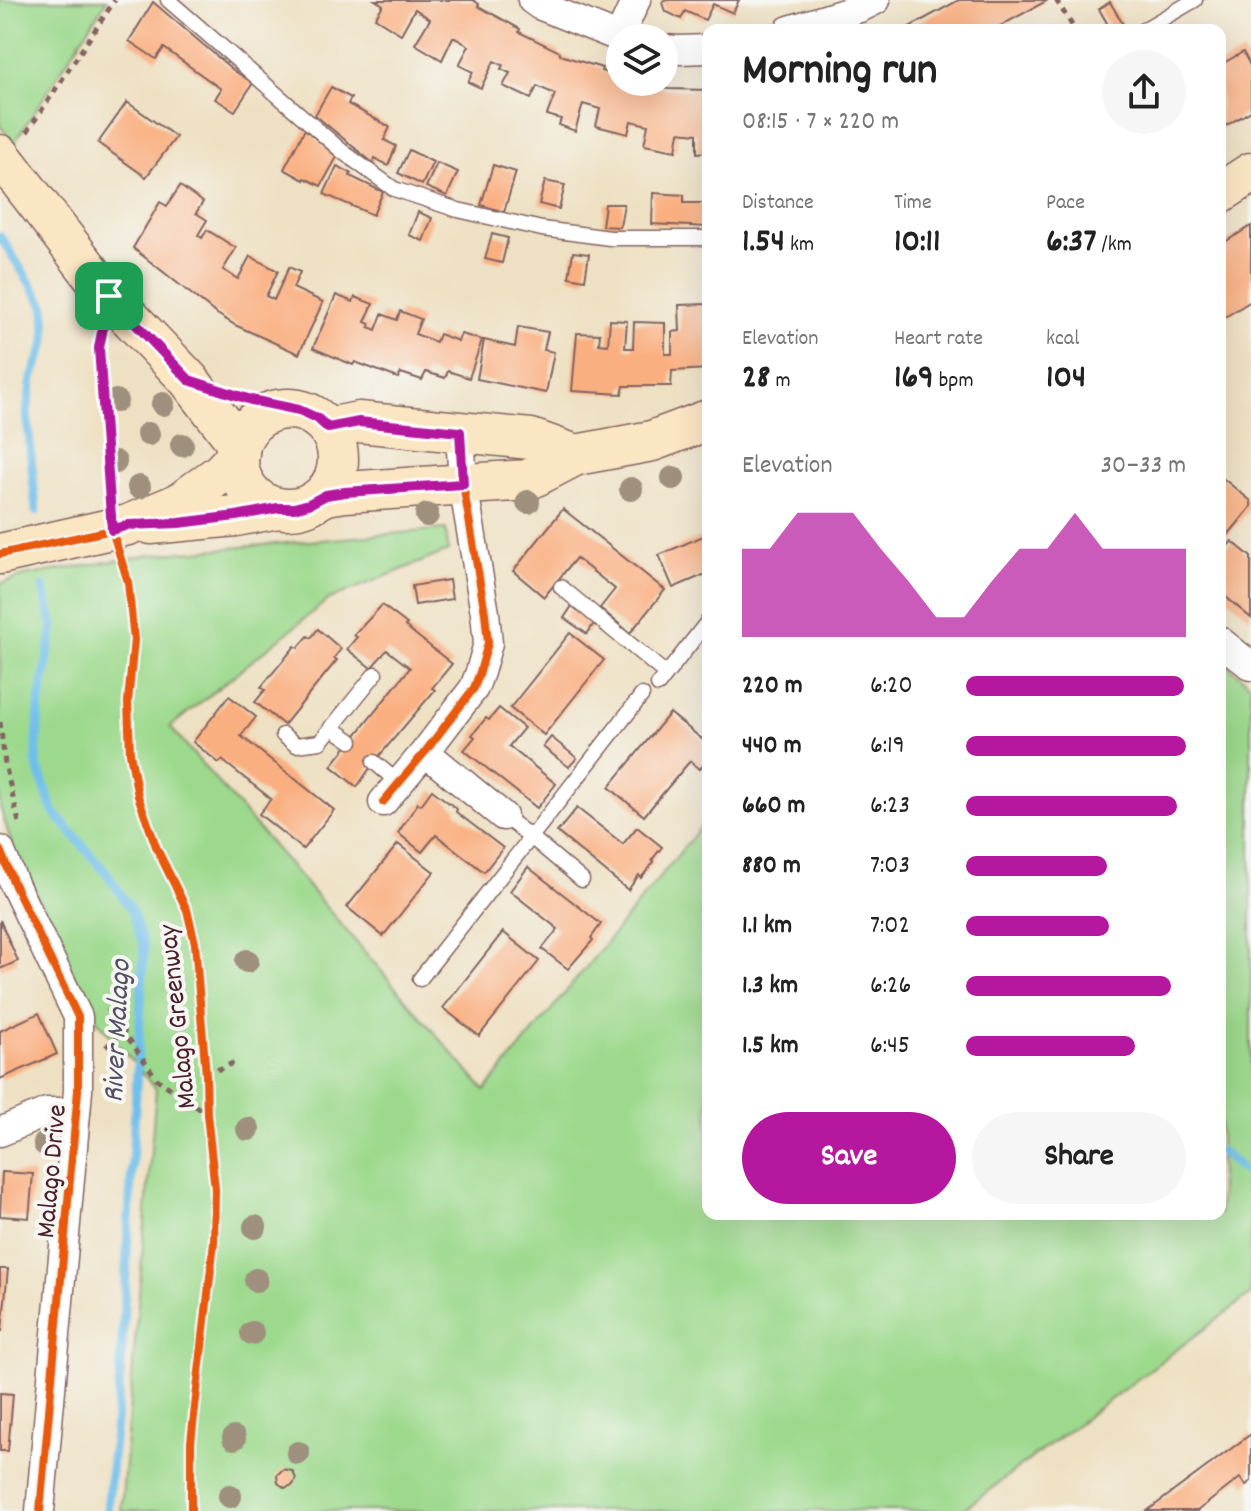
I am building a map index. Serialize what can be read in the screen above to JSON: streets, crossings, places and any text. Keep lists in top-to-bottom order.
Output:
{
  "streets": {
    "street": ["Malago Drive"],
    "cycle path": ["Malago Greenway"]
  },
  "water": ["River Malago"],
  "page": {
    "heading": ["Morning run", "08:15 · 7 × 220 m"],
    "stats": [
      ["Distance", "1.54 km"],
      ["Time", "10:11"],
      ["Pace", "6:37 /km"],
      ["Elevation", "28 m"],
      ["Heart rate", "169 bpm"],
      ["kcal", "104"]
    ],
    "chart": ["Elevation", "30–33 m"],
    "list": [
      {
        "name": "220 m",
        "note": "6:20"
      },
      {
        "name": "440 m",
        "note": "6:19"
      },
      {
        "name": "660 m",
        "note": "6:23"
      },
      {
        "name": "880 m",
        "note": "7:03"
      },
      {
        "name": "1.1 km",
        "note": "7:02"
      },
      {
        "name": "1.3 km",
        "note": "6:26"
      },
      {
        "name": "1.5 km",
        "note": "6:45"
      }
    ],
    "buttons": ["Save", "Share"]
  }
}
